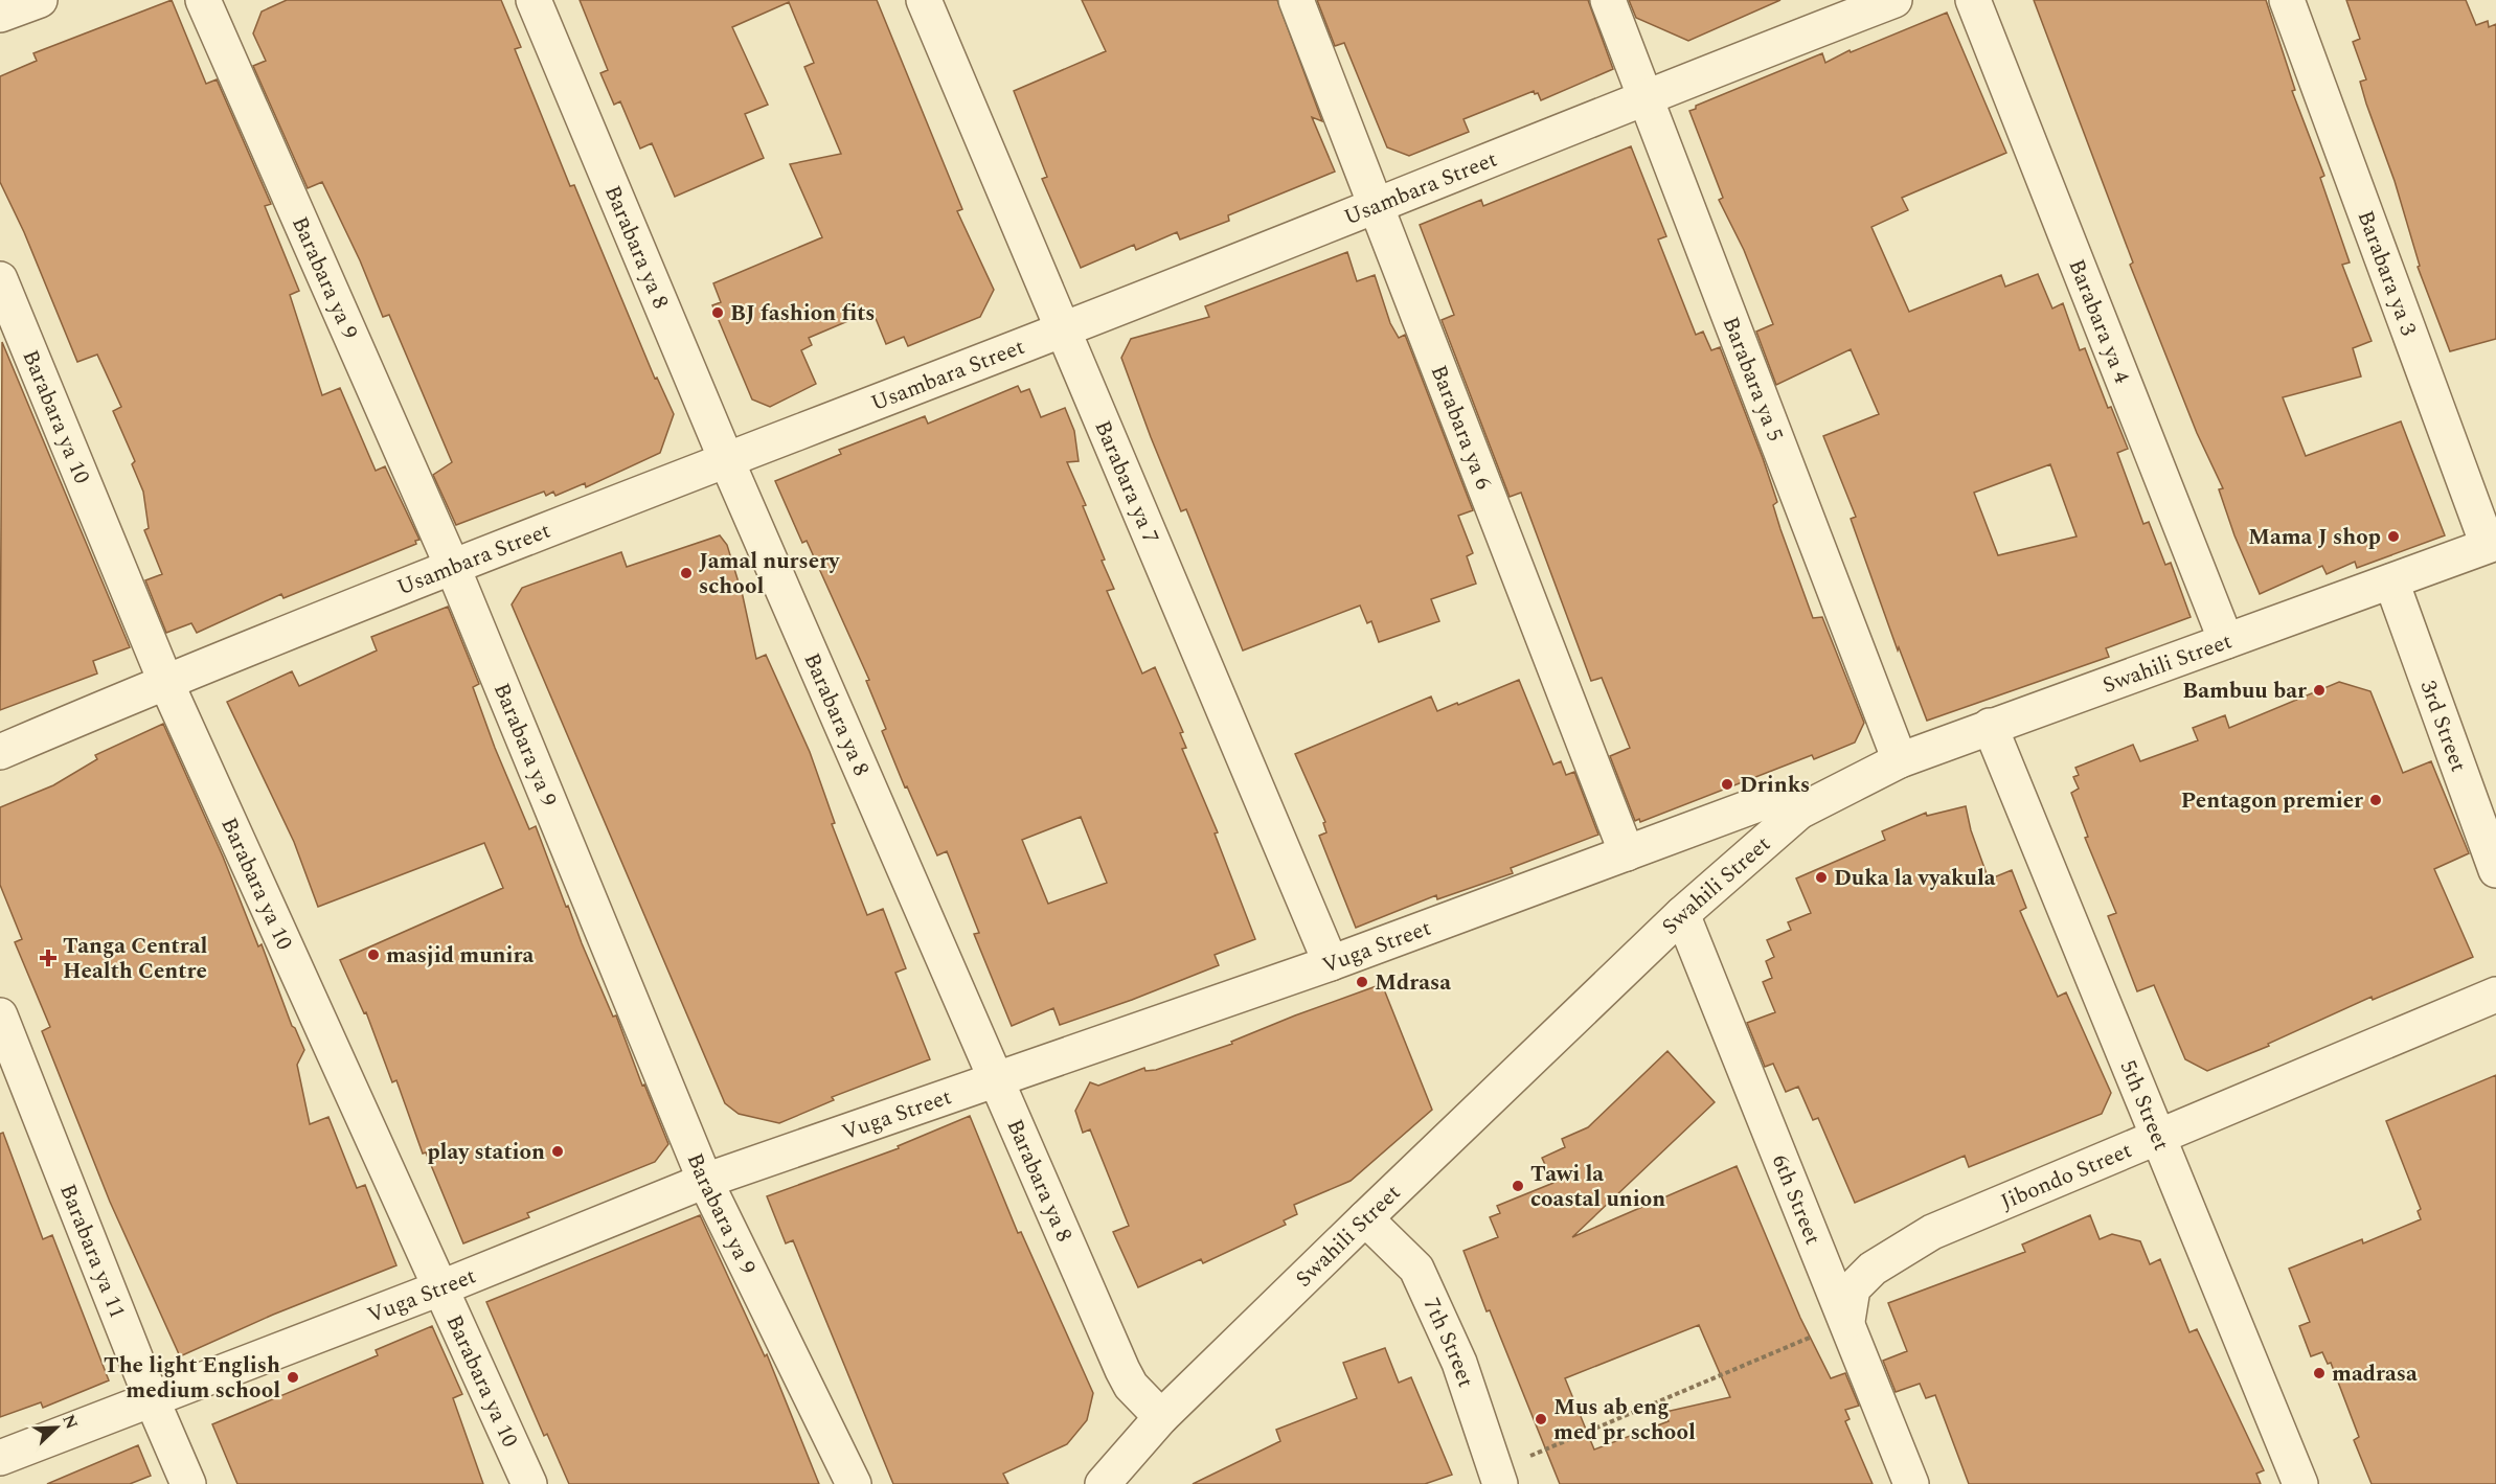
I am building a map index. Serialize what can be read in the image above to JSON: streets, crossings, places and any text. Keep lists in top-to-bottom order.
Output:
{
  "streets": {
    "street": [
      "Usambara Street",
      "Barabara ya 8",
      "Barabara ya 3",
      "Barabara ya 9",
      "Barabara ya 4",
      "Barabara ya 5",
      "Barabara ya 10",
      "Barabara ya 6",
      "Barabara ya 7",
      "Swahili Street",
      "3rd Street",
      "Vuga Street",
      "5th Street",
      "Jibondo Street",
      "6th Street",
      "Barabara ya 11",
      "7th Street"
    ]
  },
  "crossings": [
    ["Usambara Street", "Barabara ya 8"],
    ["Usambara Street", "Barabara ya 9"],
    ["Usambara Street", "Barabara ya 5"],
    ["Usambara Street", "Barabara ya 10"],
    ["Usambara Street", "Barabara ya 6"],
    ["Usambara Street", "Barabara ya 7"],
    ["Barabara ya 8", "Swahili Street"],
    ["Barabara ya 8", "Vuga Street"],
    ["Barabara ya 3", "Swahili Street"],
    ["Barabara ya 9", "Vuga Street"],
    ["Barabara ya 4", "Swahili Street"],
    ["Barabara ya 5", "Swahili Street"],
    ["Barabara ya 10", "Vuga Street"],
    ["Barabara ya 6", "Vuga Street"],
    ["Barabara ya 7", "Vuga Street"],
    ["Swahili Street", "3rd Street"],
    ["Swahili Street", "Vuga Street"],
    ["Swahili Street", "5th Street"],
    ["Swahili Street", "6th Street"],
    ["Swahili Street", "7th Street"],
    ["Vuga Street", "Barabara ya 11"],
    ["5th Street", "Jibondo Street"],
    ["Jibondo Street", "6th Street"]
  ],
  "places": {
    "other": [
      "BJ fashion fits",
      "Mama J shop",
      "Jamal nursery school",
      "Bambuu bar",
      "Drinks",
      "Pentagon premier",
      "Duka la vyakula",
      "masjid munira",
      "Mdrasa",
      "play station",
      "Tawi la coastal union",
      "madrasa",
      "The light English medium school",
      "Mus ab eng med pr school"
    ],
    "health": ["Tanga Central Health Centre"]
  },
  "north": "top right"
}
